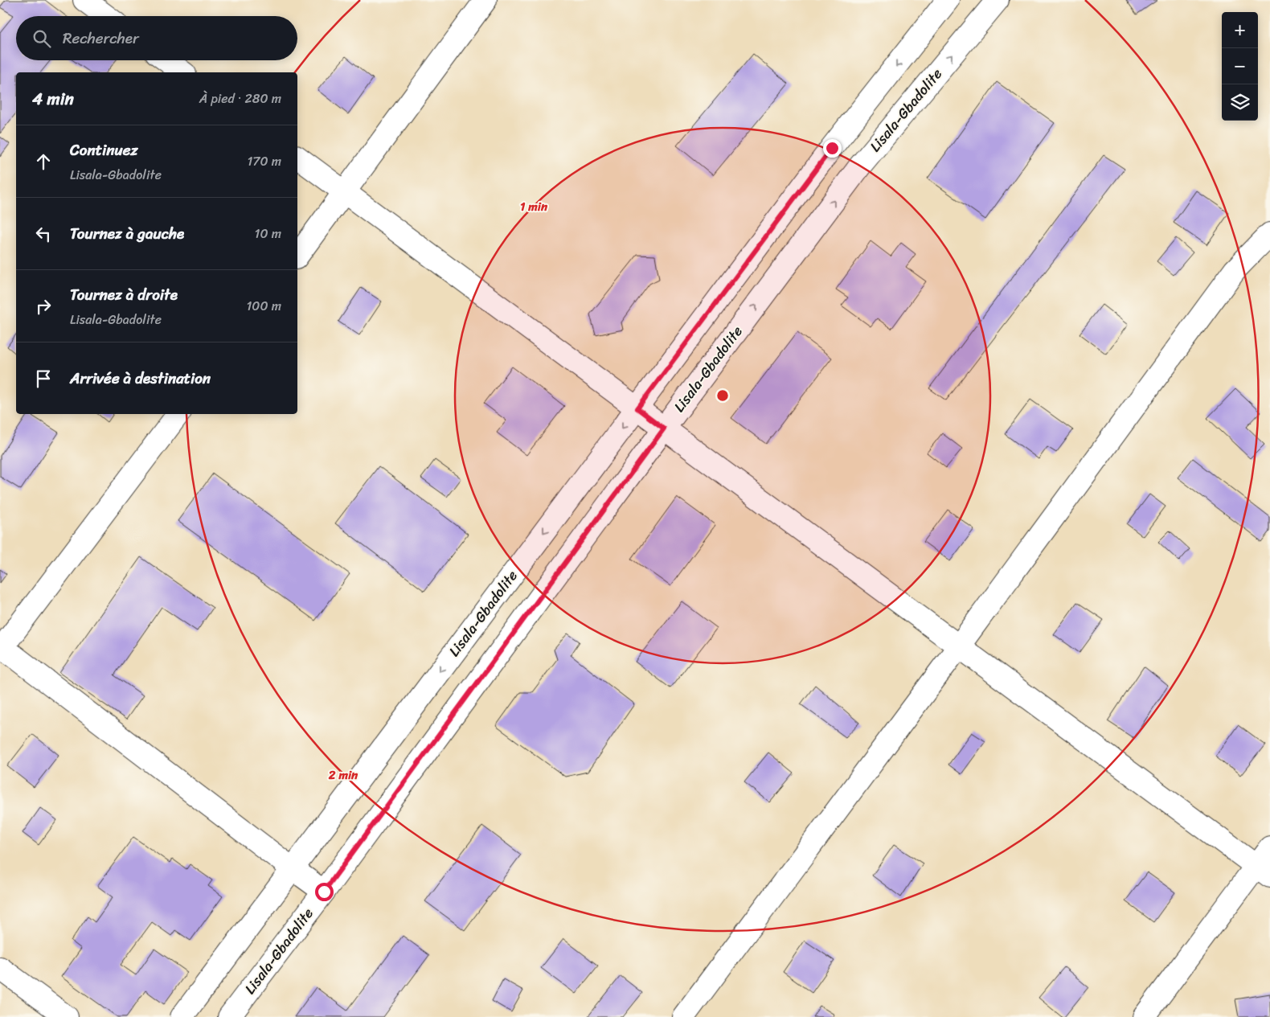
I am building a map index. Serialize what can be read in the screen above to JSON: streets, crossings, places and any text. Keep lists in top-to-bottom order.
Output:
{
  "streets": {
    "street": ["Lisala-Gbadolite"]
  },
  "page": {
    "map_buttons": ["+", "−"],
    "search": "Rechercher",
    "heading": ["4 min", "À pied · 280 m"],
    "list": [
      ["Continuez", "Lisala-Gbadolite", "170 m"],
      ["Tournez à gauche", "10 m"],
      ["Tournez à droite", "Lisala-Gbadolite", "100 m"],
      "Arrivée à destination"
    ]
  },
  "rings": ["1 min", "2 min"]
}
